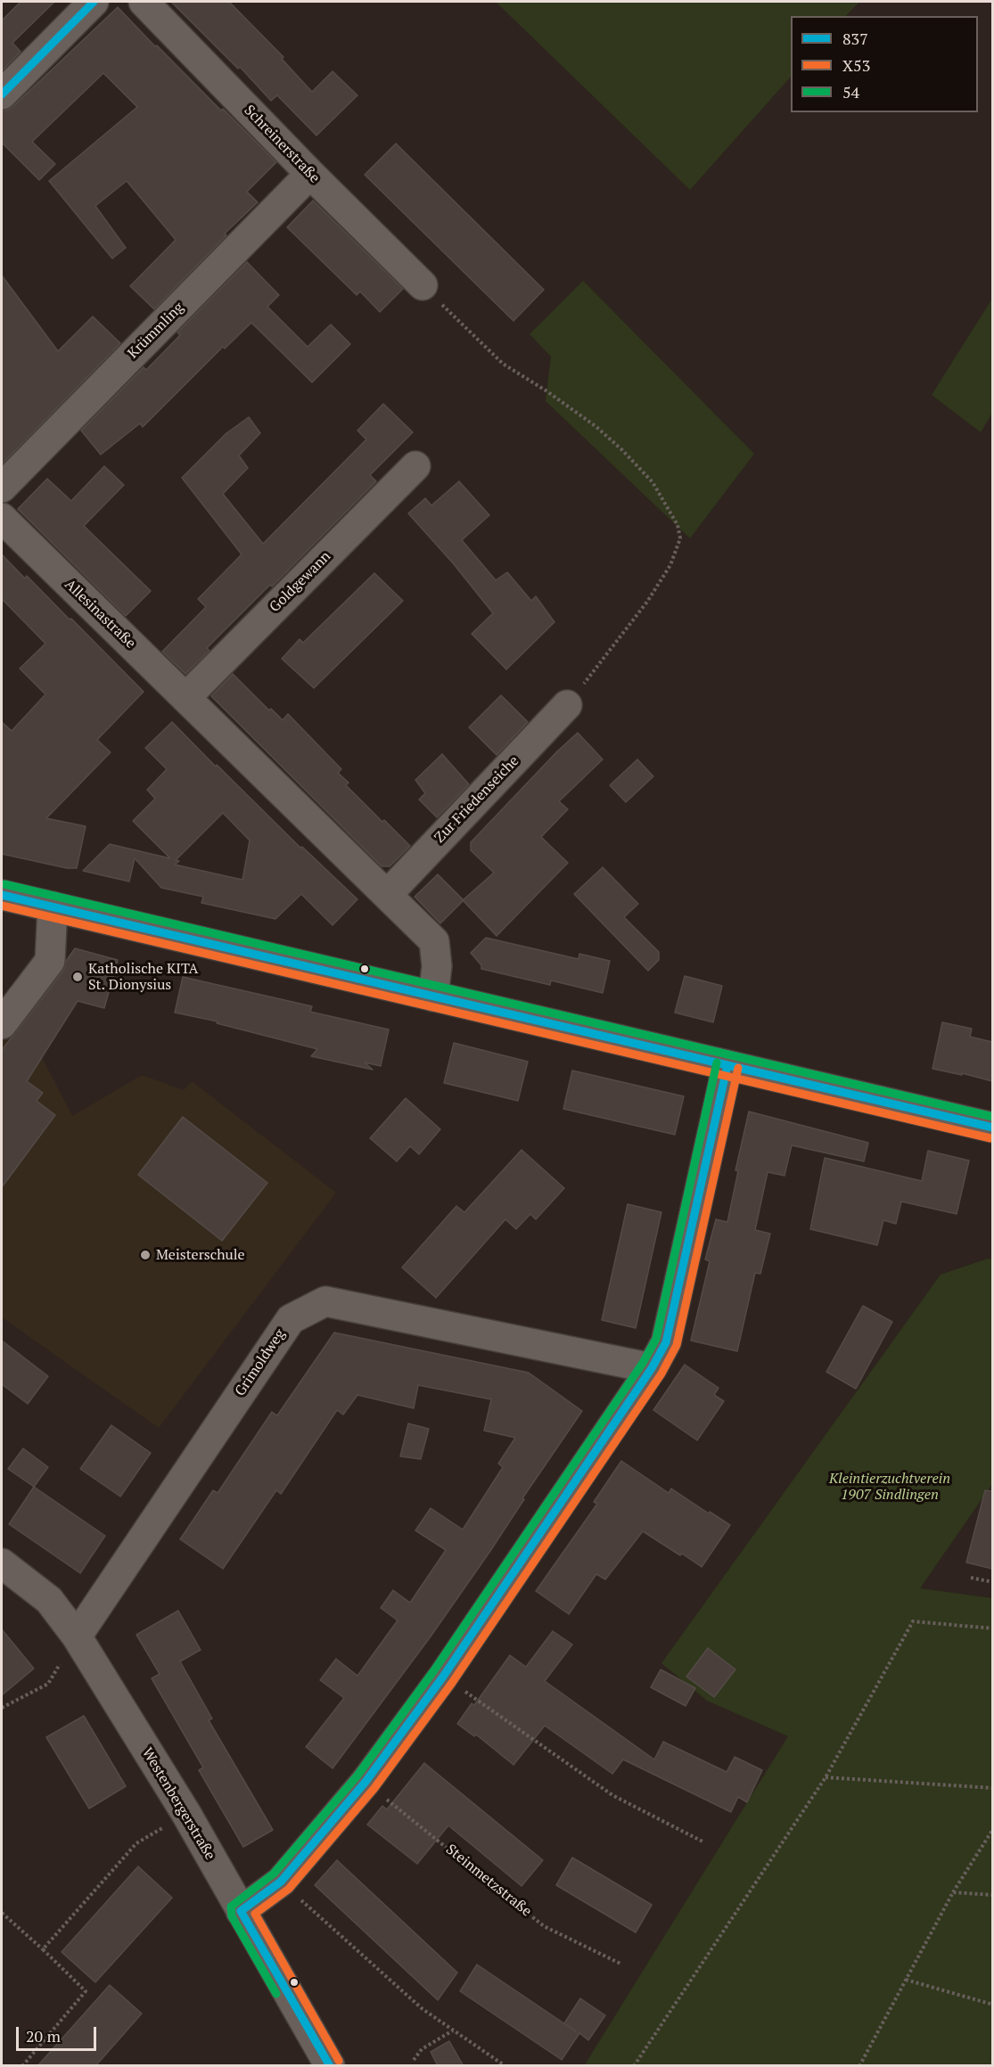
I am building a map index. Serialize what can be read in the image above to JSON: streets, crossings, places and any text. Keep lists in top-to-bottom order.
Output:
{
  "streets": {
    "street": [
      "Schreinerstraße",
      "Krümmling",
      "Goldgewann",
      "Allesinastraße",
      "Zur Friedenseiche",
      "Grimoldweg",
      "Westenbergerstraße"
    ],
    "path": ["Steinmetzstraße"]
  },
  "crossings": [
    ["Schreinerstraße", "Krümmling"],
    ["Goldgewann", "Allesinastraße"],
    ["Allesinastraße", "Zur Friedenseiche"],
    ["Grimoldweg", "Westenbergerstraße"]
  ],
  "parks": ["Kleintierzuchtverein 1907 Sindlingen"],
  "places": ["Katholische KITA St. Dionysius", "Meisterschule"],
  "lines": ["transit line 837", "transit line 54", "transit line X53"],
  "legend": ["837", "X53", "54"],
  "scale_bar": "20 m"
}
